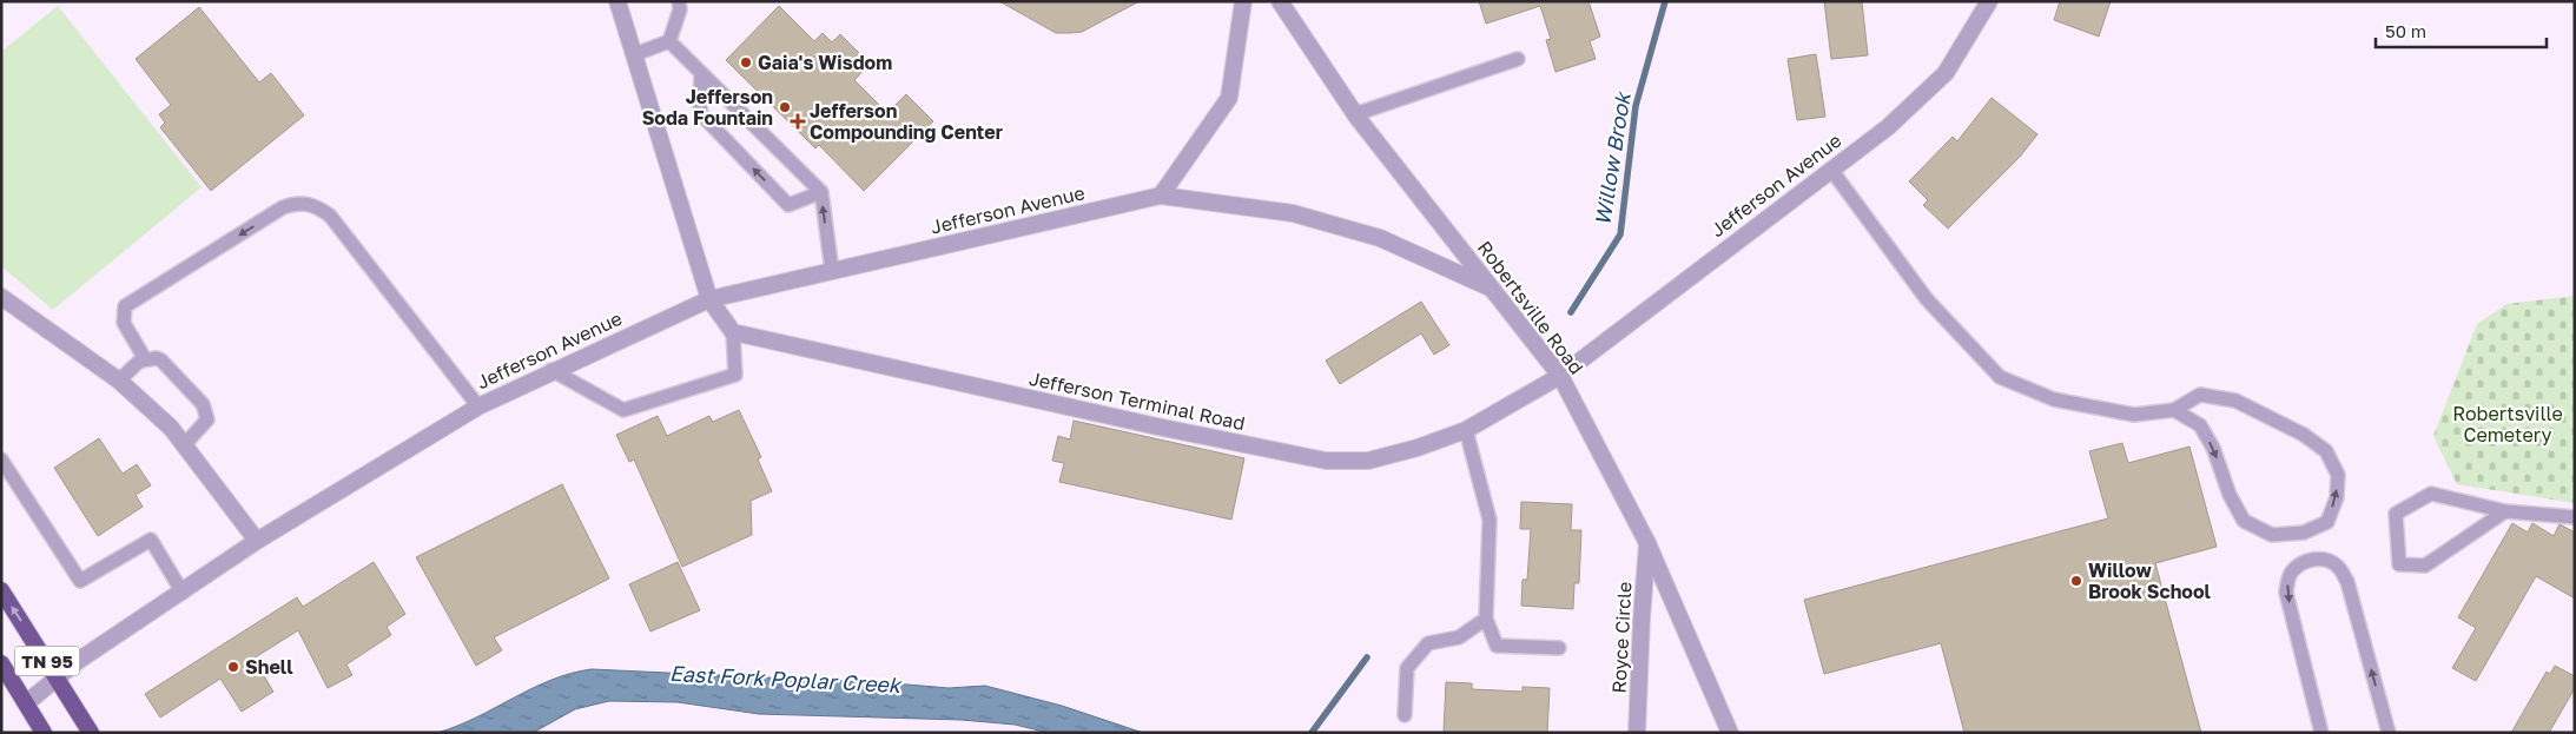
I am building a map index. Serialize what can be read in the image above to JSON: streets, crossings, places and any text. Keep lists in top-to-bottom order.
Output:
{
  "streets": {
    "highway": ["TN 95"],
    "street": [
      "Jefferson Avenue",
      "Robertsville Road",
      "Jefferson Terminal Road",
      "Royce Circle"
    ]
  },
  "crossings": [
    ["Jefferson Avenue", "Robertsville Road"],
    ["Jefferson Avenue", "Jefferson Terminal Road"],
    ["Jefferson Avenue", "TN 95"],
    ["Robertsville Road", "Jefferson Terminal Road"],
    ["Robertsville Road", "Royce Circle"]
  ],
  "water": ["Willow Brook", "East Fork Poplar Creek"],
  "parks": ["Robertsville Cemetery"],
  "places": {
    "other": [
      "Gaia's Wisdom",
      "Jefferson Soda Fountain",
      "Willow Brook School",
      "Shell"
    ],
    "health": ["Jefferson Compounding Center"]
  },
  "scale_bar": "50 m"
}
